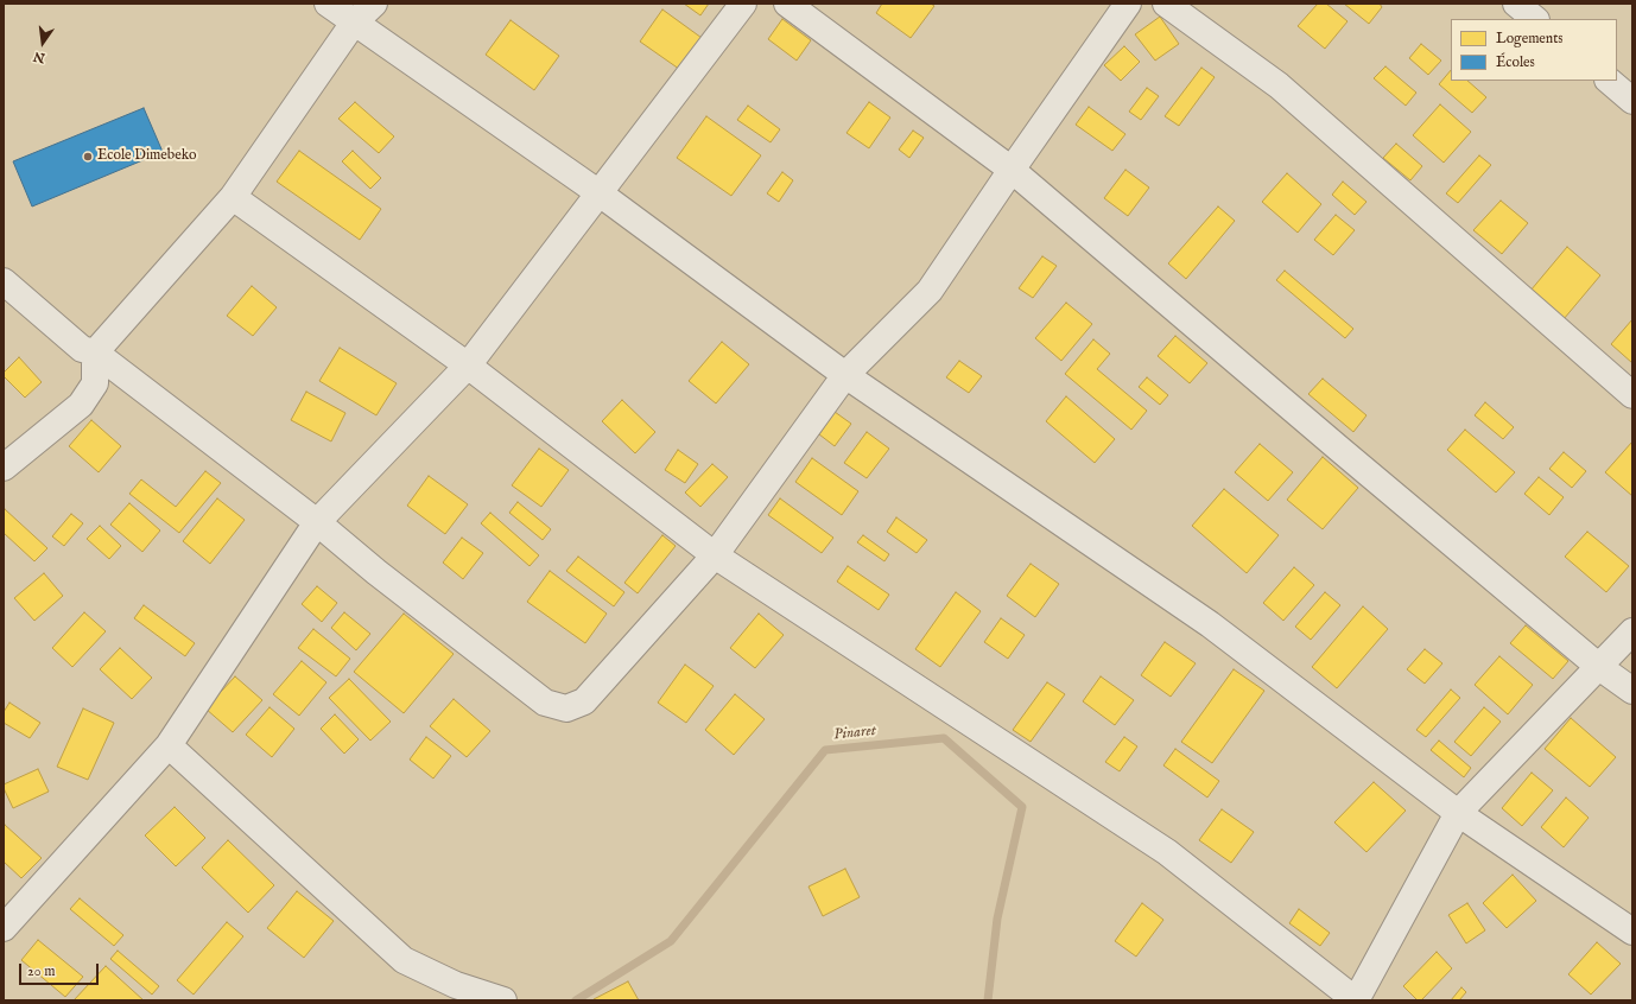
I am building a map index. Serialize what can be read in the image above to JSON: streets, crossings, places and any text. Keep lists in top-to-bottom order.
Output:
{
  "water": ["Pinaret"],
  "places": ["Ecole Dimebeko"],
  "legend": ["Logements", "Écoles"],
  "scale_bar": "20 m",
  "north": "bottom"
}
